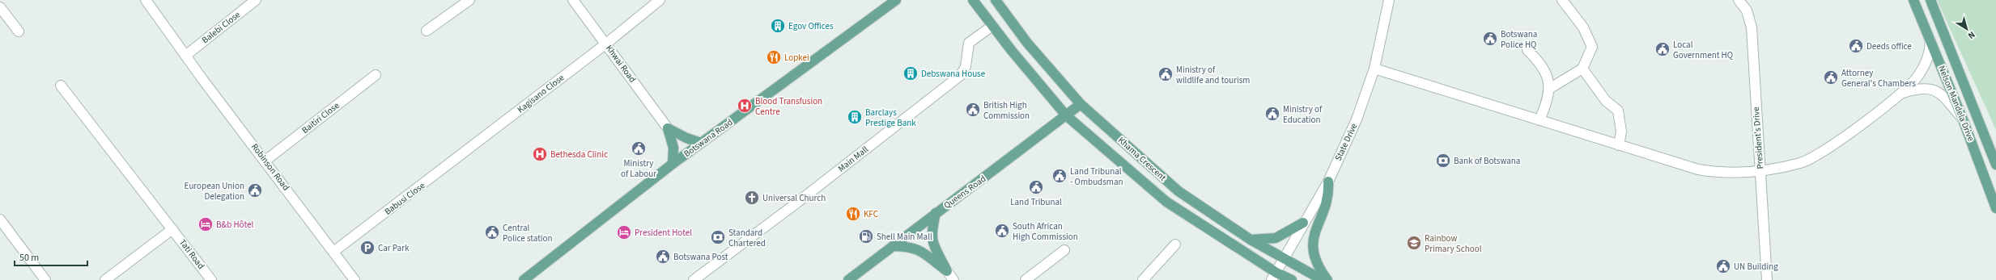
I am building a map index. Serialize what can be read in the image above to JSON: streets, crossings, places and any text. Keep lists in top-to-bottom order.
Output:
{
  "streets": {
    "main road": [
      "Nelson Mandela Drive",
      "Botswana Road",
      "Khama Crescent",
      "Queens Road"
    ],
    "street": [
      "Balebi Close",
      "Khwai Road",
      "Kagisano Close",
      "Baitiri Close",
      "President's Drive",
      "State Drive",
      "Main Mall",
      "Robinson Road",
      "Babusi Close",
      "Tati Road"
    ]
  },
  "crossings": [
    ["Balebi Close", "Robinson Road"],
    ["Khwai Road", "Kagisano Close"],
    ["Kagisano Close", "Babusi Close"],
    ["Baitiri Close", "Robinson Road"],
    ["State Drive", "Khama Crescent"],
    ["Main Mall", "Khama Crescent"],
    ["Khama Crescent", "Queens Road"],
    ["Robinson Road", "Babusi Close"]
  ],
  "places": {
    "building": ["Egov Offices", "Debswana House", "Barclays Prestige Bank"],
    "public building": [
      "Botswana Police HQ",
      "Deeds office",
      "Local Government HQ",
      "Ministry of wildlife and tourism",
      "Attorney General's Chambers",
      "British High Commission",
      "Ministry of Education",
      "Ministry of Labour",
      "Land Tribunal - Ombudsman",
      "Land Tribunal",
      "European Union Delegation",
      "South African High Commission",
      "Central Police station",
      "Botswana Post",
      "UN Building"
    ],
    "restaurant": ["Lopkei", "KFC"],
    "hospital": ["Blood Transfusion Centre", "Bethesda Clinic"],
    "bank": ["Bank of Botswana", "Standard Chartered"],
    "church": ["Universal Church"],
    "hotel": ["B&b Hôtel", "President Hotel"],
    "fuel station": ["Shell Main Mall"],
    "school or university": ["Rainbow Primary School"],
    "parking": ["Car Park"]
  },
  "scale_bar": "50 m",
  "north": "bottom right"
}
